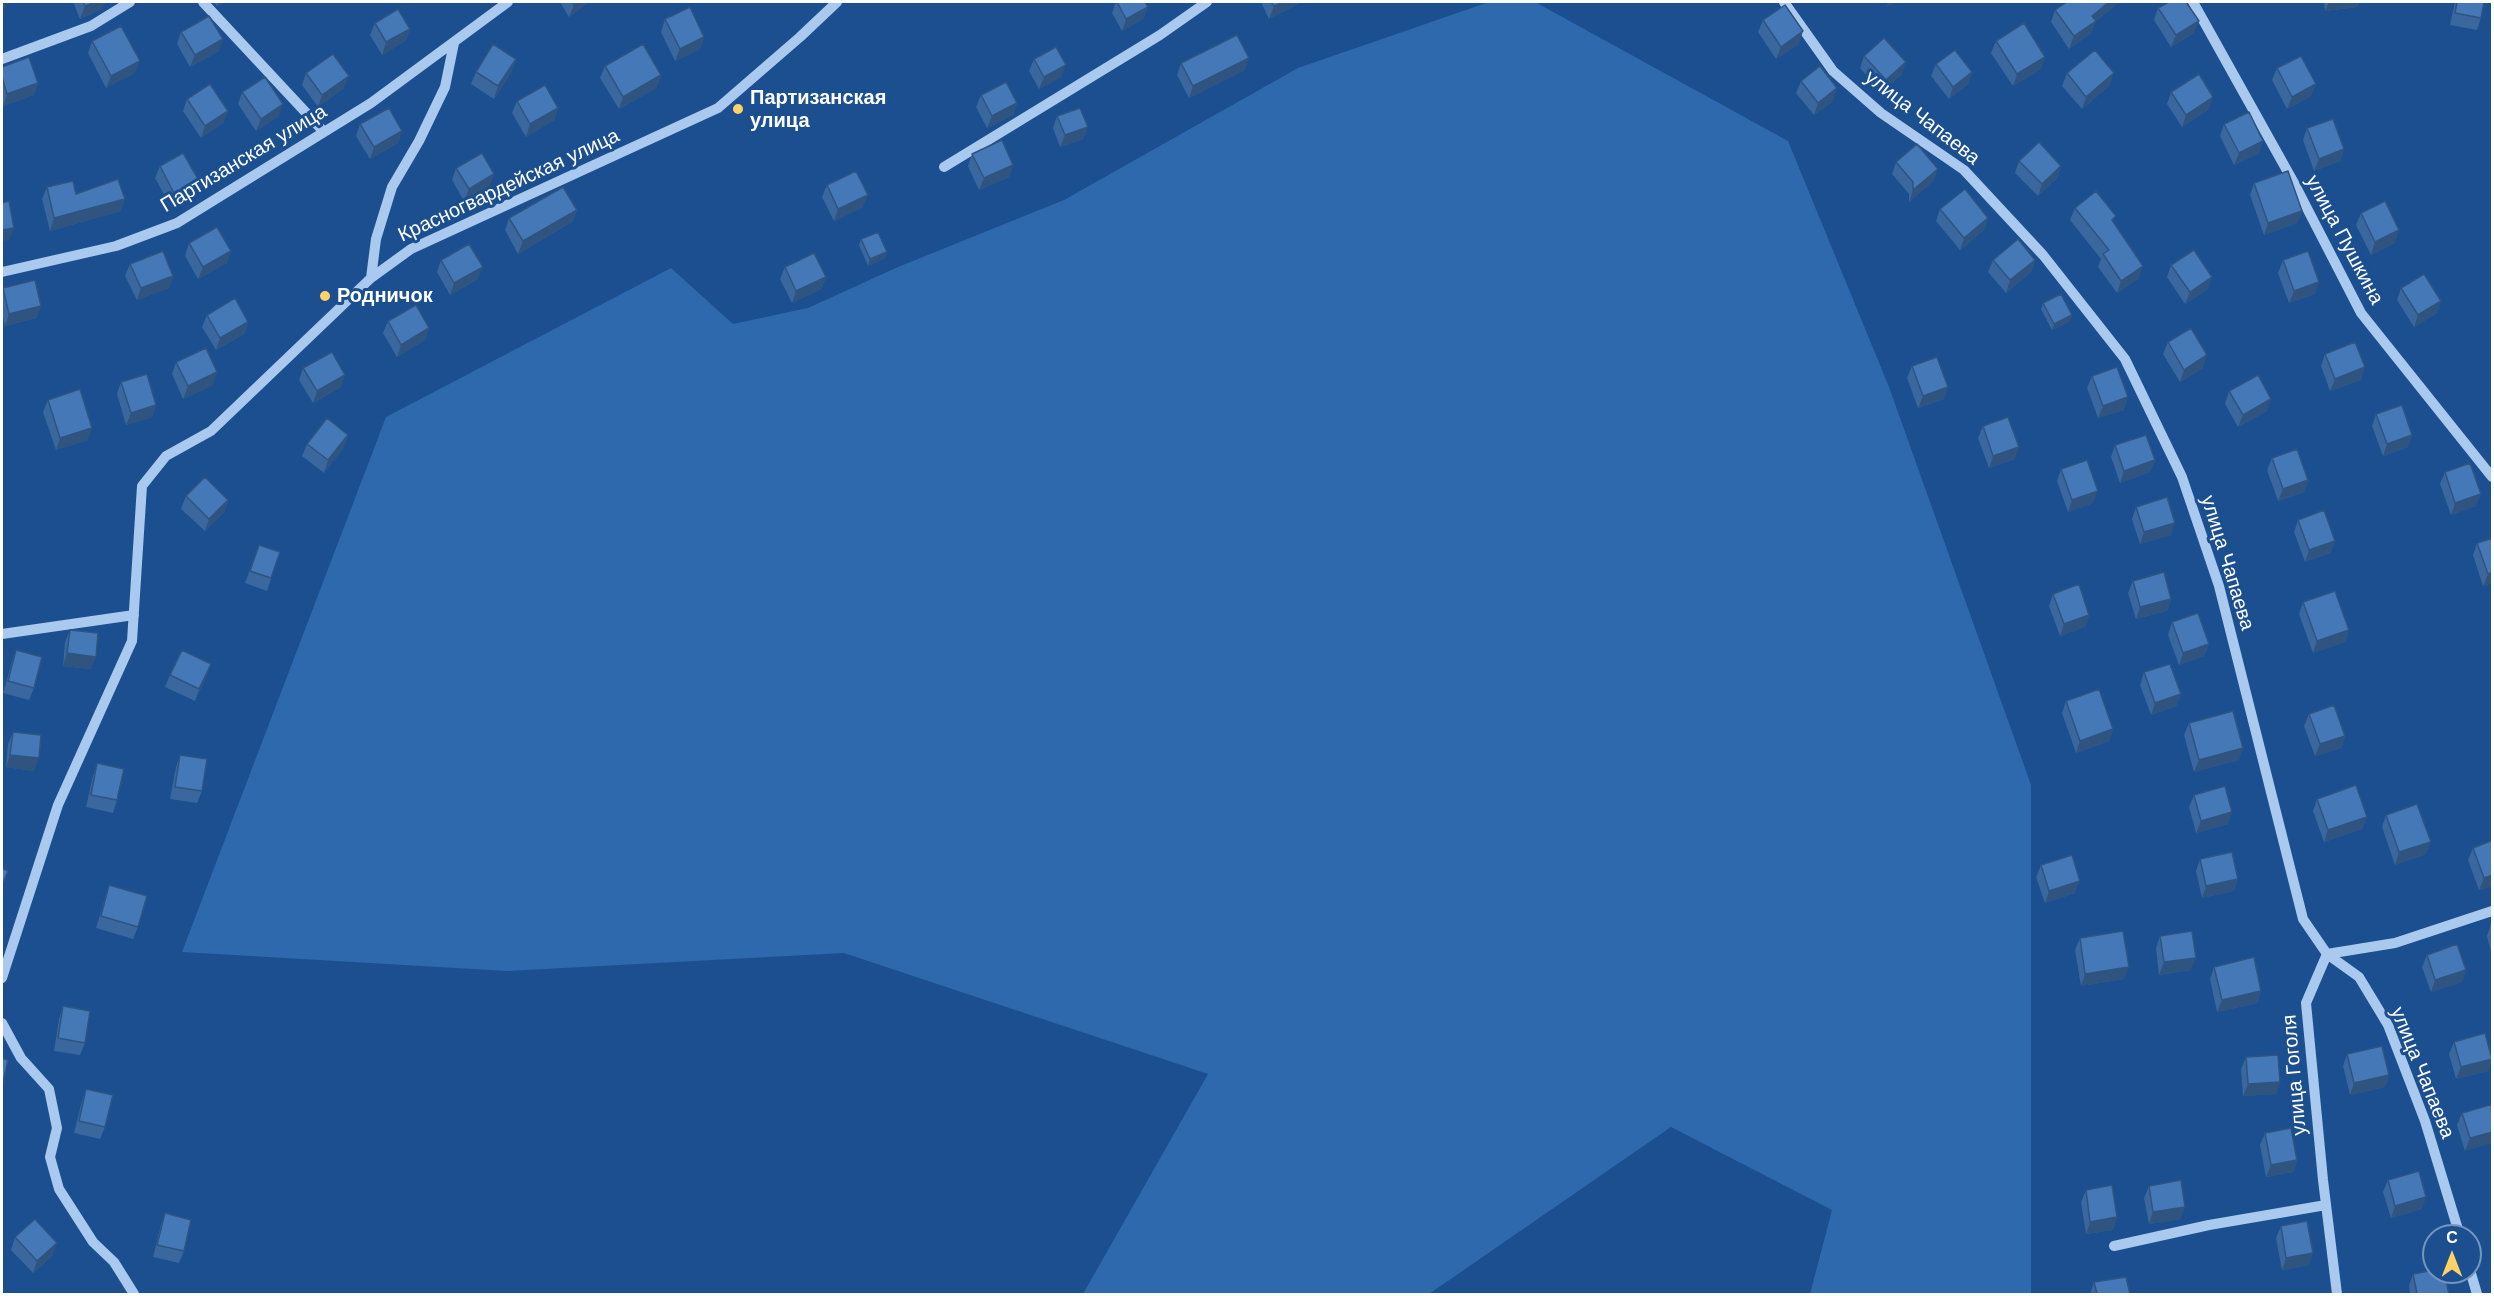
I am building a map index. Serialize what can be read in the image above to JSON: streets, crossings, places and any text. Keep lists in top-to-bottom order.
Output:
{
  "streets": {
    "street": [
      "улица Чапаева",
      "Партизанская улица",
      "Красногвардейская улица",
      "улица Пушкина",
      "улица Гоголя"
    ]
  },
  "crossings": [
    ["улица Чапаева", "улица Гоголя"]
  ],
  "places": ["Партизанская улица", "Родничок"],
  "north": "top"
}
